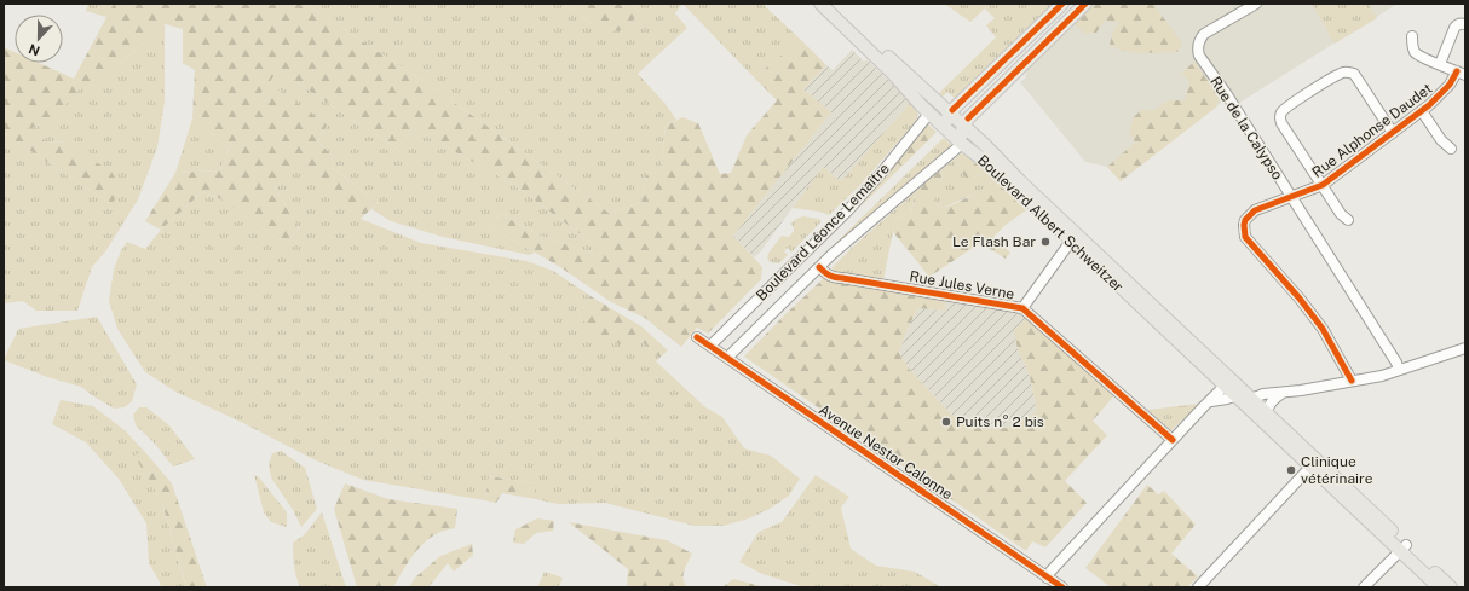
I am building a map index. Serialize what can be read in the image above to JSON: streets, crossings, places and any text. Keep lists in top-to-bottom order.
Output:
{
  "streets": {
    "main road": ["Boulevard Albert Schweitzer"],
    "street": [
      "Rue de la Calypso",
      "Rue Alphonse Daudet",
      "Boulevard Léonce Lemaître",
      "Rue Jules Verne",
      "Avenue Nestor Calonne"
    ]
  },
  "crossings": [
    ["Rue de la Calypso", "Rue Alphonse Daudet"],
    ["Boulevard Albert Schweitzer", "Boulevard Léonce Lemaître"],
    ["Boulevard Léonce Lemaître", "Rue Jules Verne"],
    ["Boulevard Léonce Lemaître", "Avenue Nestor Calonne"]
  ],
  "places": ["Le Flash Bar", "Puits n° 2 bis", "Clinique vétérinaire"],
  "north": "bottom"
}
